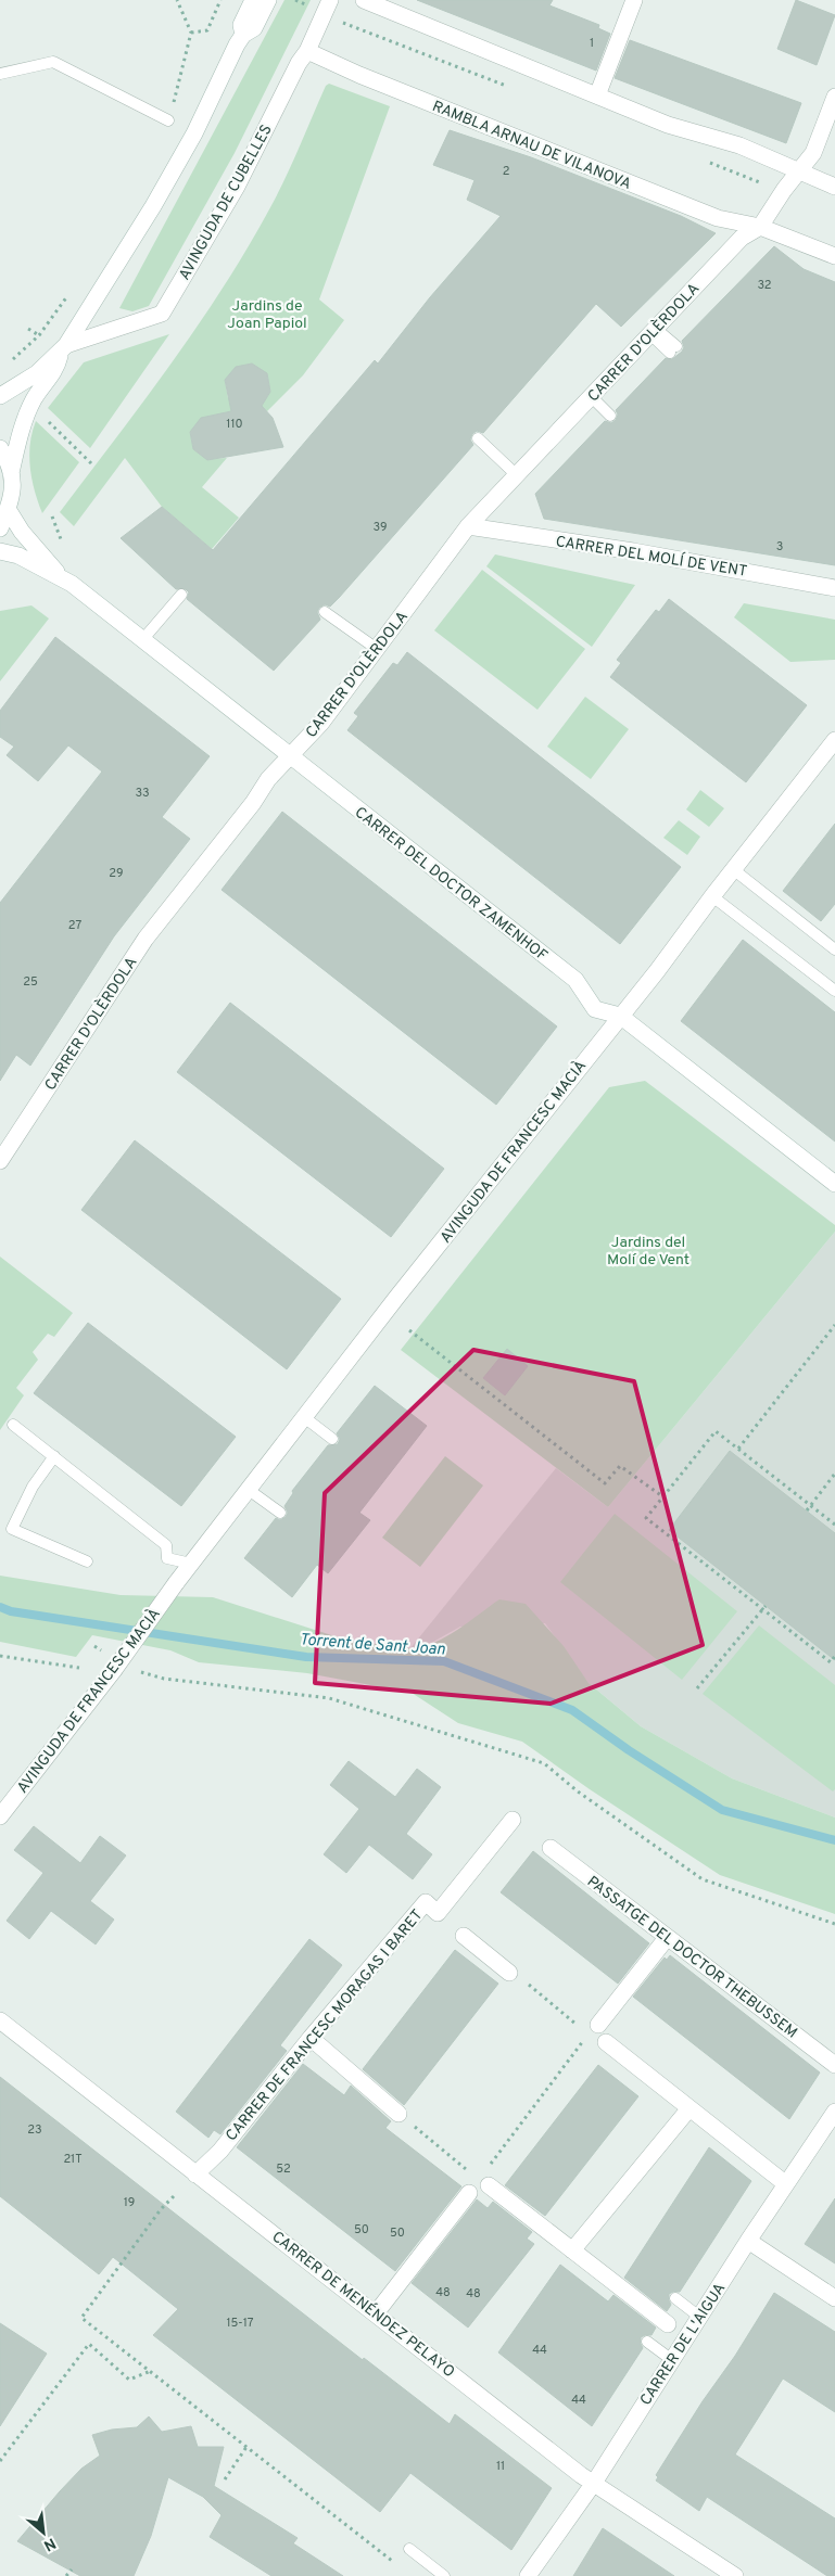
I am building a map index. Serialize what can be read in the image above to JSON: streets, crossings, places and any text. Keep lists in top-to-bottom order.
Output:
{
  "streets": {
    "street": [
      "RAMBLA ARNAU DE VILANOVA",
      "AVINGUDA DE CUBELLES",
      "CARRER D'OLÈRDOLA",
      "CARRER DEL MOLÍ DE VENT",
      "CARRER DEL DOCTOR ZAMENHOF",
      "AVINGUDA DE FRANCESC MACIÀ",
      "PASSATGE DEL DOCTOR THEBUSSEM",
      "CARRER DE FRANCESC MORAGAS I BARET",
      "CARRER DE MENÉNDEZ PELAYO",
      "CARRER DE L'AIGUA"
    ]
  },
  "crossings": [
    ["RAMBLA ARNAU DE VILANOVA", "AVINGUDA DE CUBELLES"],
    ["RAMBLA ARNAU DE VILANOVA", "CARRER D'OLÈRDOLA"],
    ["CARRER D'OLÈRDOLA", "CARRER DEL MOLÍ DE VENT"],
    ["CARRER D'OLÈRDOLA", "CARRER DEL DOCTOR ZAMENHOF"],
    ["CARRER DEL DOCTOR ZAMENHOF", "AVINGUDA DE FRANCESC MACIÀ"],
    ["CARRER DE FRANCESC MORAGAS I BARET", "CARRER DE MENÉNDEZ PELAYO"],
    ["CARRER DE MENÉNDEZ PELAYO", "CARRER DE L'AIGUA"]
  ],
  "water": ["Torrent de Sant Joan"],
  "parks": ["Jardins de Joan Papiol", "Jardins del Molí de Vent"],
  "house_numbers": [
    "1",
    "2",
    "32",
    "110",
    "39",
    "3",
    "33",
    "29",
    "27",
    "25",
    "23",
    "21T",
    "52",
    "19",
    "50",
    "50",
    "48",
    "48",
    "15-17",
    "44",
    "44",
    "11"
  ],
  "north": "bottom right"
}
